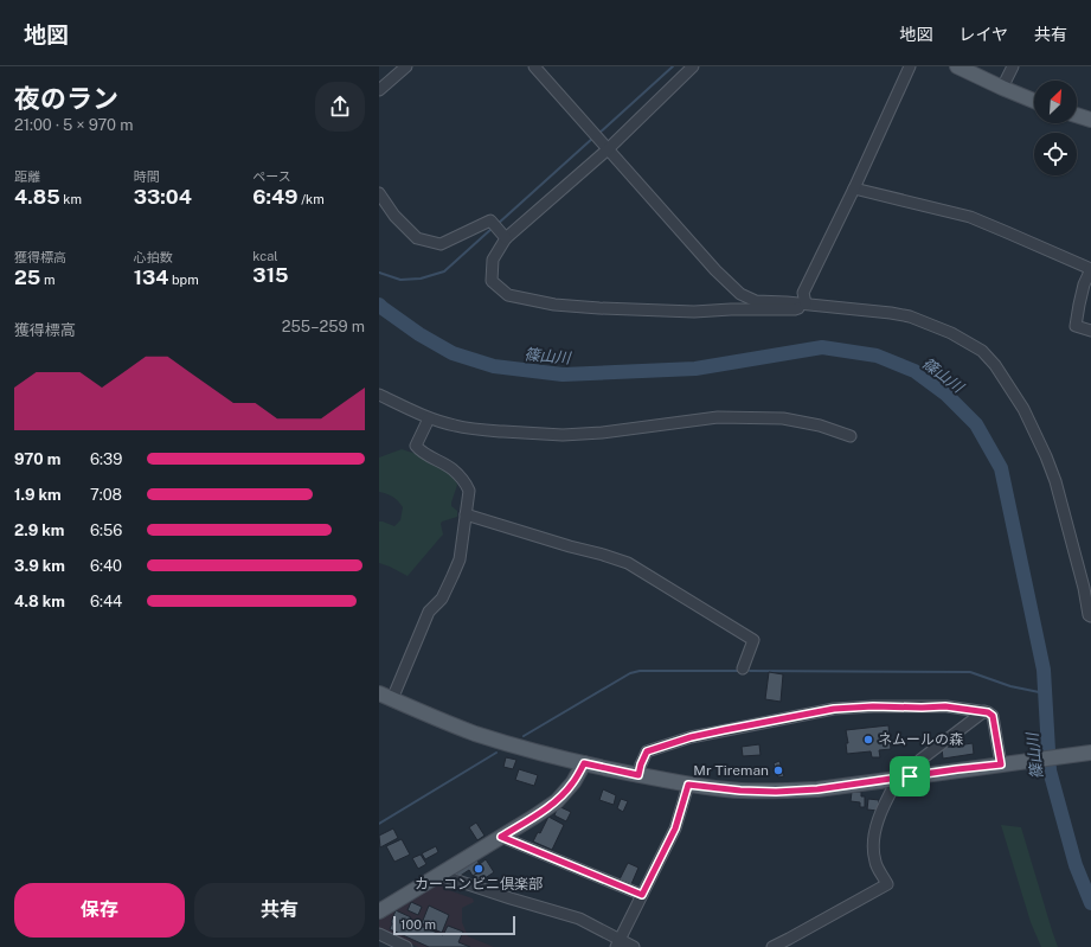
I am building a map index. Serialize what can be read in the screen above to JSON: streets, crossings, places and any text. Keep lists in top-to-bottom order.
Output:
{
  "water": ["篠山川"],
  "places": ["ネムールの森", "Mr Tireman", "カーコンビニ倶楽部"],
  "scale_bar": "100 m",
  "north": "top right",
  "page": {
    "header": "地図",
    "nav": ["地図", "レイヤ", "共有"],
    "heading": ["夜のラン", "21:00 · 5 × 970 m"],
    "stats": [
      ["距離", "4.85 km"],
      ["時間", "33:04"],
      ["ペース", "6:49 /km"],
      ["獲得標高", "25 m"],
      ["心拍数", "134 bpm"],
      ["kcal", "315"]
    ],
    "chart": ["獲得標高", "255–259 m"],
    "list": [
      {
        "name": "970 m",
        "note": "6:39"
      },
      {
        "name": "1.9 km",
        "note": "7:08"
      },
      {
        "name": "2.9 km",
        "note": "6:56"
      },
      {
        "name": "3.9 km",
        "note": "6:40"
      },
      {
        "name": "4.8 km",
        "note": "6:44"
      }
    ],
    "buttons": ["保存", "共有"],
    "scale": "100 m"
  }
}
